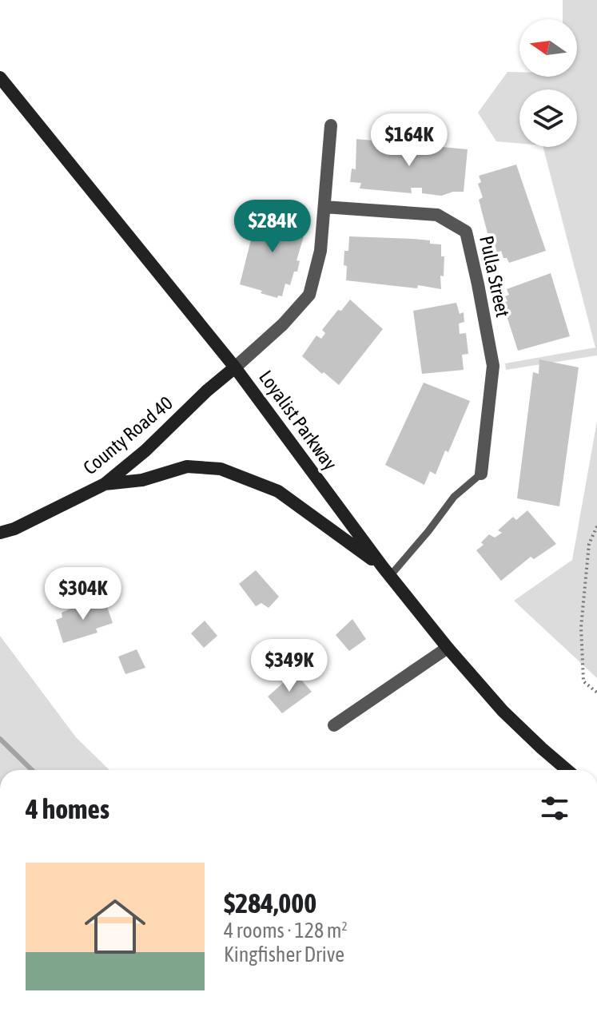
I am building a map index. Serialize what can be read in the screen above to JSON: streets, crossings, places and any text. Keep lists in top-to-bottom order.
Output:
{
  "streets": {
    "main road": ["Loyalist Parkway", "County Road 40"],
    "street": ["Pulla Street"]
  },
  "crossings": [
    ["Loyalist Parkway", "County Road 40"]
  ],
  "north": "left",
  "page": {
    "price": [
      "$164K",
      "$284K",
      "$304K",
      "$349K"
    ],
    "heading": "4 homes",
    "list": [
      {
        "name": "$284,000",
        "note": "4 rooms · 128 m² · Kingfisher Drive"
      }
    ]
  }
}
